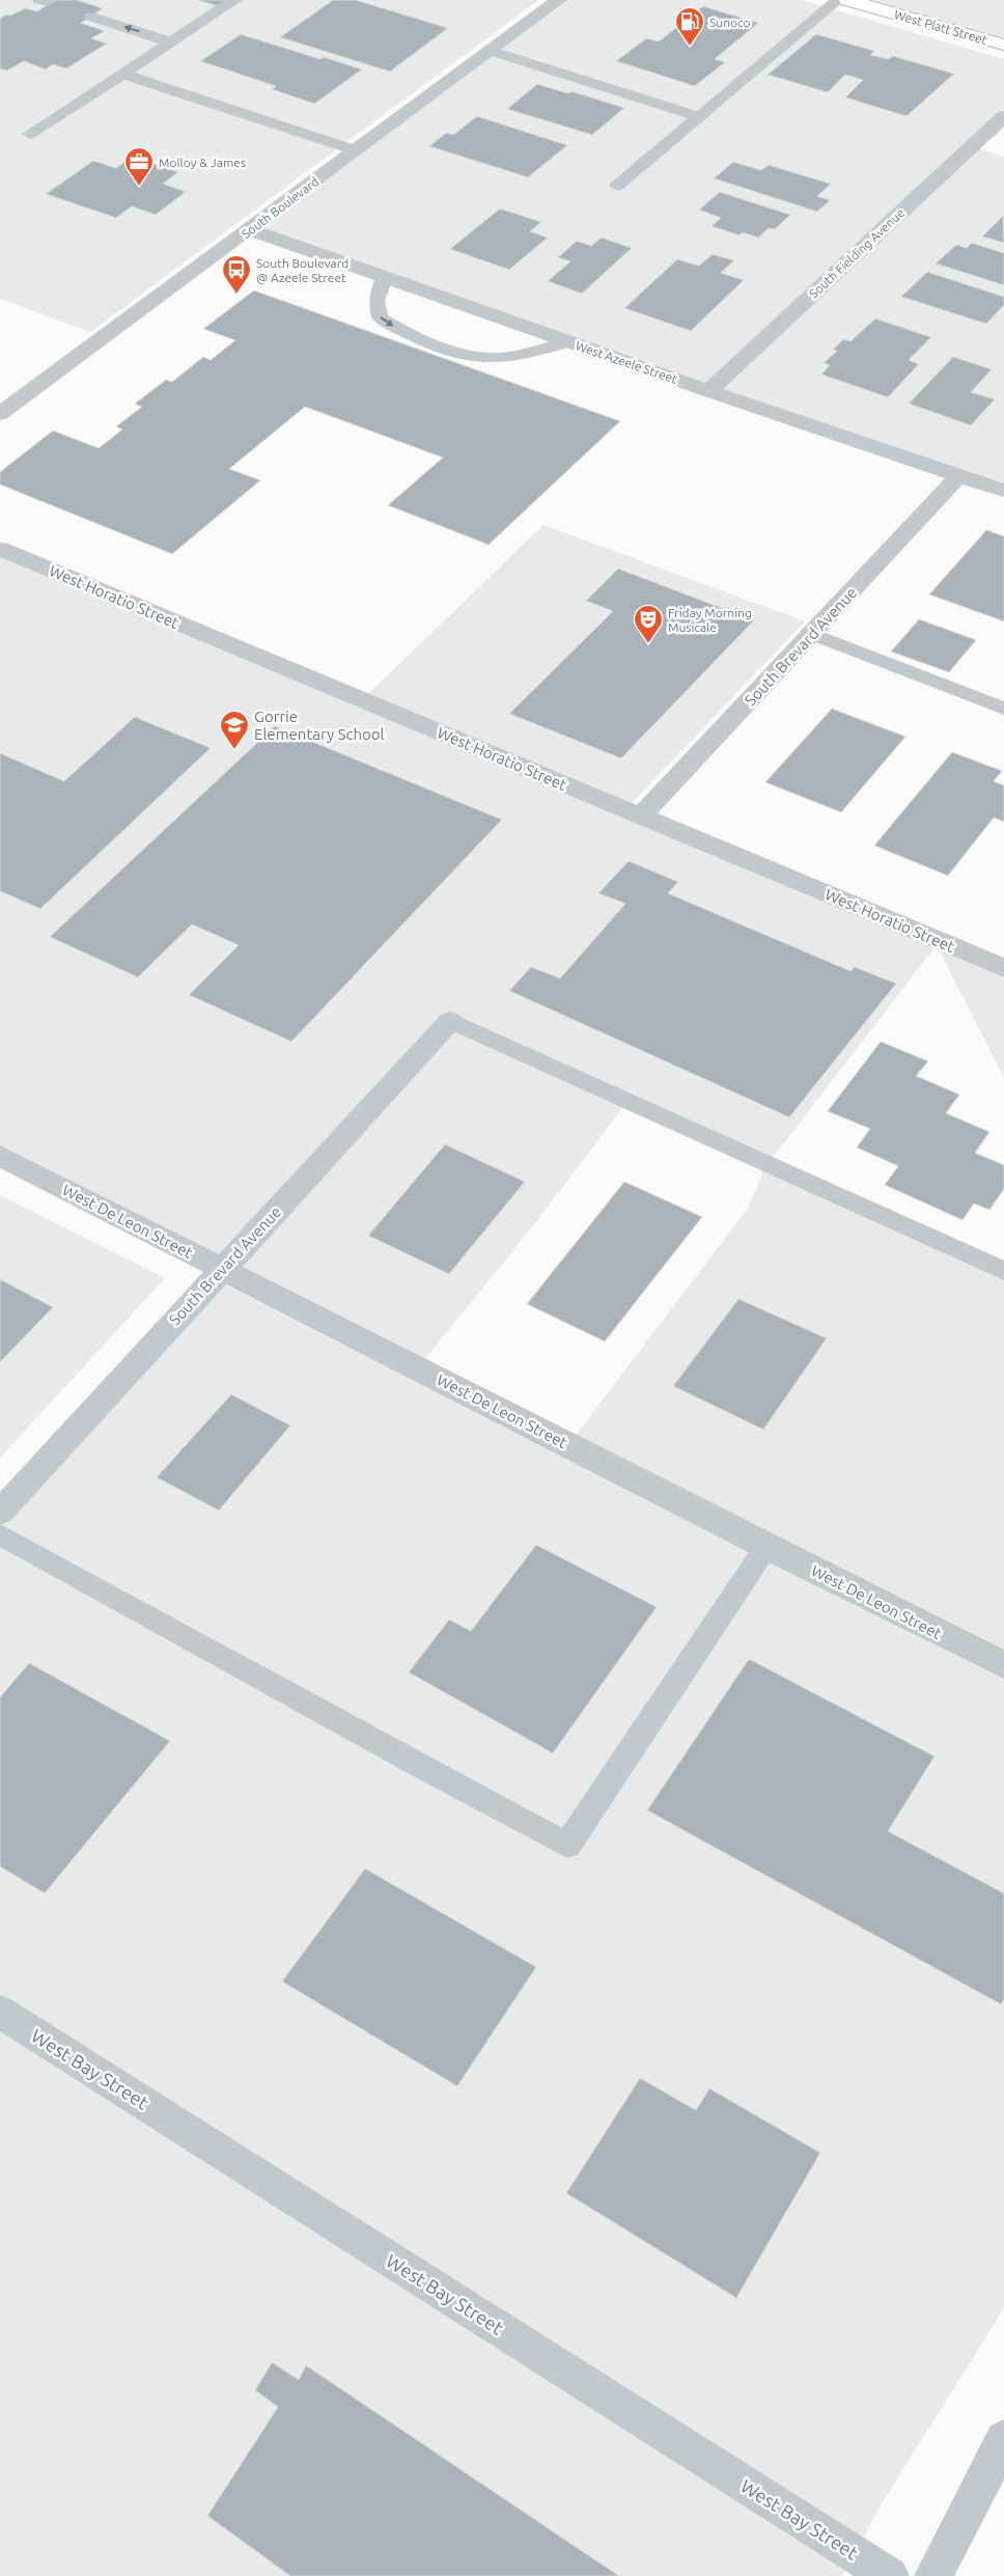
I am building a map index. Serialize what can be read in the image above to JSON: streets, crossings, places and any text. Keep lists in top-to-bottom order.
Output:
{
  "streets": {
    "main road": ["West Platt Street"],
    "street": [
      "South Boulevard",
      "South Fielding Avenue",
      "West Azeele Street",
      "West Horatio Street",
      "South Brevard Avenue",
      "West De Leon Street",
      "West Bay Street"
    ]
  },
  "crossings": [
    ["South Boulevard", "West Azeele Street"],
    ["South Fielding Avenue", "West Azeele Street"],
    ["West Azeele Street", "South Brevard Avenue"],
    ["West Horatio Street", "South Brevard Avenue"],
    ["South Brevard Avenue", "West De Leon Street"]
  ],
  "places": {
    "fuel station": ["Sunoco"],
    "office": ["Molloy & James"],
    "bus stop": ["South Boulevard @ Azeele Street"],
    "theatre": ["Friday Morning Musicale"],
    "school or university": ["Gorrie Elementary School"]
  }
}
